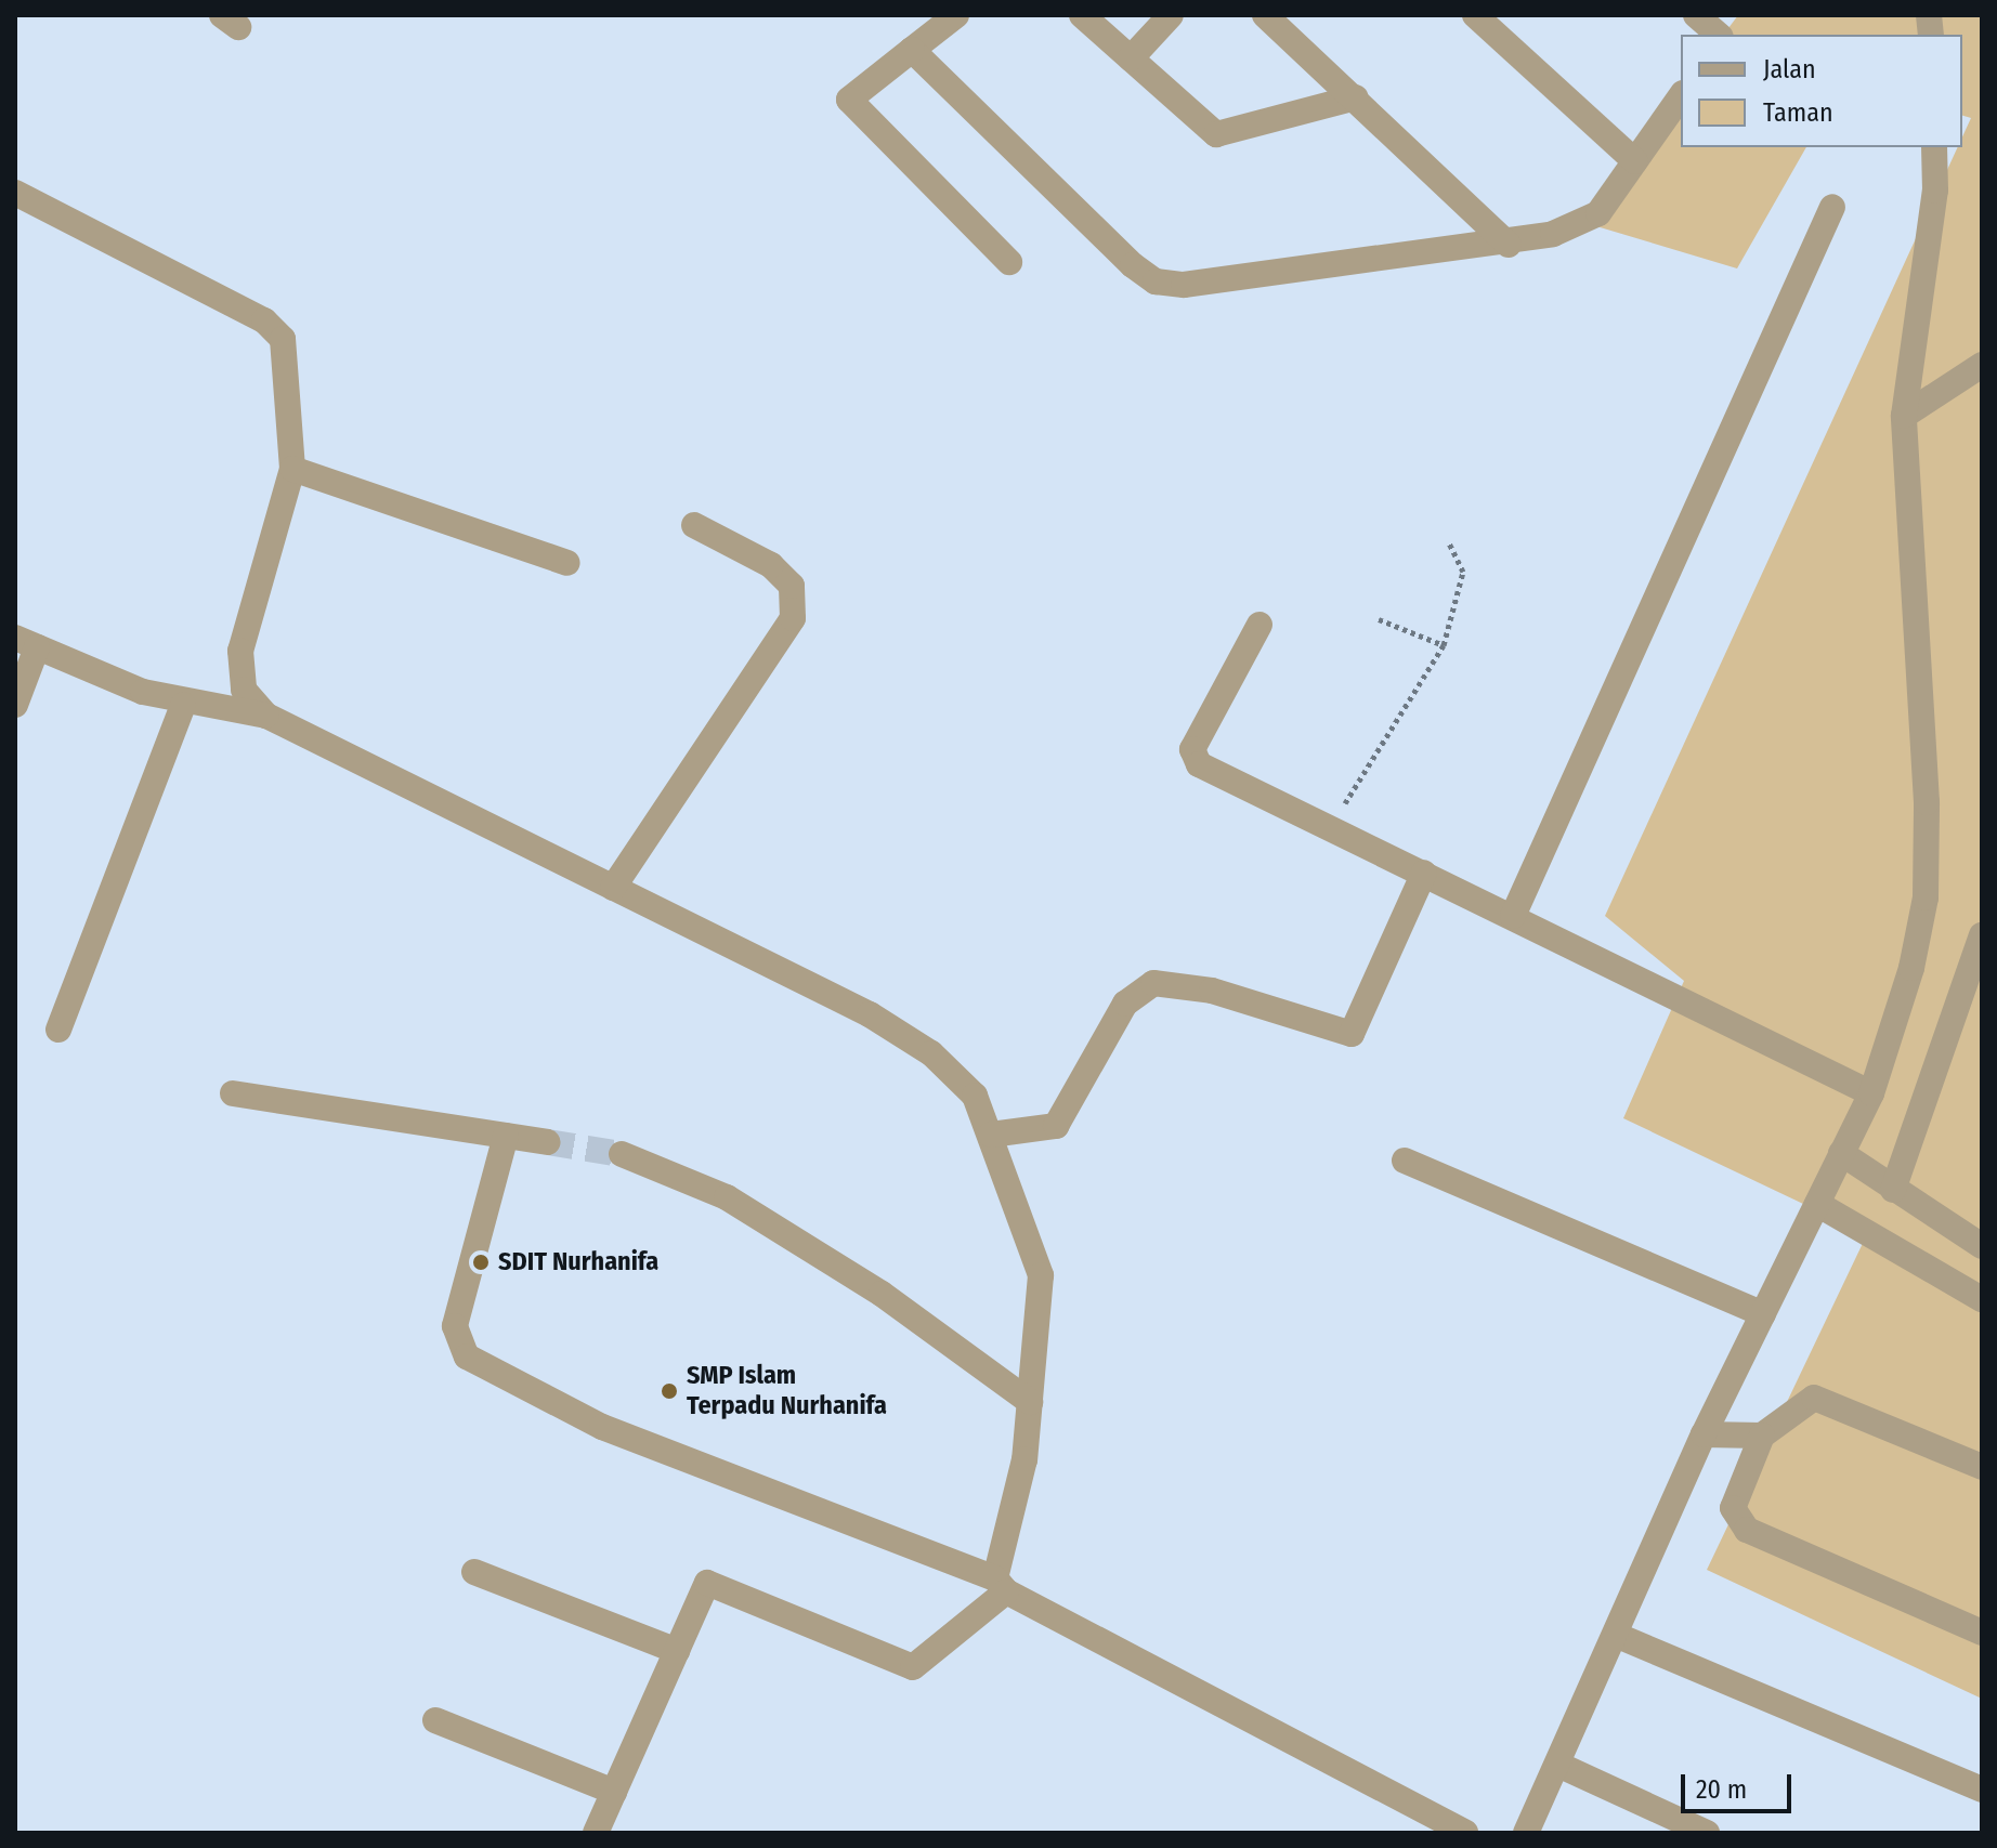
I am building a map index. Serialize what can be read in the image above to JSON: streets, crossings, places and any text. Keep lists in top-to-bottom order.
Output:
{
  "places": ["SDIT Nurhanifa", "SMP Islam Terpadu Nurhanifa"],
  "legend": ["Jalan", "Taman"],
  "scale_bar": "20 m"
}
